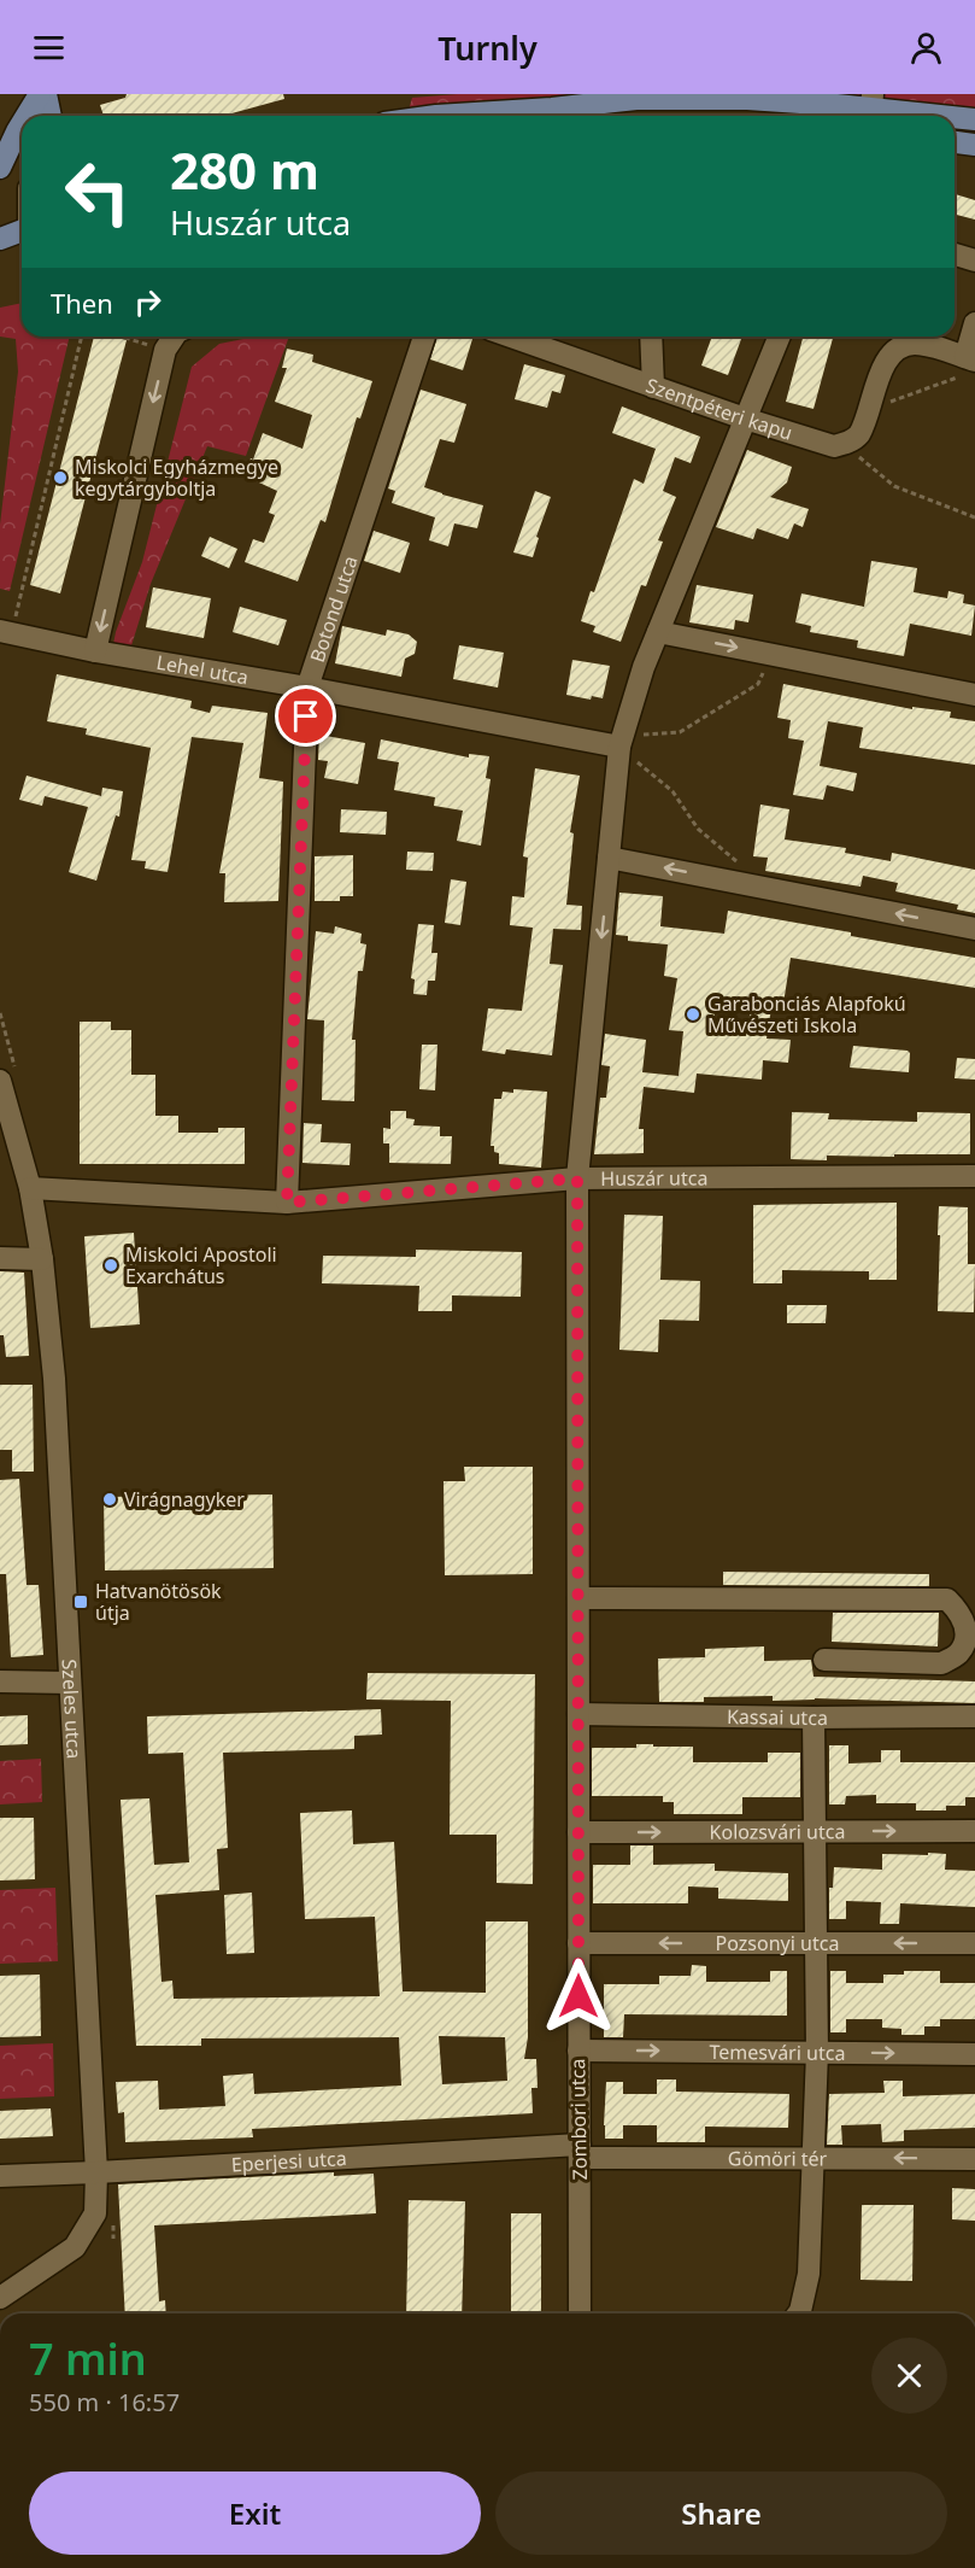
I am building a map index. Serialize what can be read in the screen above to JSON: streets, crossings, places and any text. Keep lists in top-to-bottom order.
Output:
{
  "streets": {
    "street": [
      "Szentpéteri kapu",
      "Botond utca",
      "Lehel utca",
      "Huszár utca",
      "Szeles utca",
      "Kassai utca",
      "Kolozsvári utca",
      "Pozsonyi utca",
      "Temesvári utca",
      "Zombori utca",
      "Gömöri tér",
      "Eperjesi utca"
    ]
  },
  "crossings": [
    ["Szentpéteri kapu", "Zombori utca"],
    ["Botond utca", "Lehel utca"],
    ["Botond utca", "Huszár utca"],
    ["Lehel utca", "Zombori utca"],
    ["Huszár utca", "Szeles utca"],
    ["Huszár utca", "Zombori utca"],
    ["Szeles utca", "Eperjesi utca"],
    ["Kassai utca", "Zombori utca"],
    ["Kolozsvári utca", "Zombori utca"],
    ["Pozsonyi utca", "Zombori utca"],
    ["Temesvári utca", "Zombori utca"],
    ["Zombori utca", "Gömöri tér"],
    ["Zombori utca", "Eperjesi utca"],
    ["Gömöri tér", "Eperjesi utca"]
  ],
  "one_way": [
    "Kolozsvári utca",
    "Pozsonyi utca",
    "Temesvári utca",
    "Gömöri tér"
  ],
  "places": {
    "other": [
      "Miskolci Egyházmegye kegytárgyboltja",
      "Garabonciás Alapfokú Művészeti Iskola",
      "Miskolci Apostoli Exarchátus",
      "Virágnagyker"
    ],
    "transit": ["Hatvanötösök útja"]
  },
  "page": {
    "header": "Turnly",
    "turn": ["280 m", "Huszár utca"],
    "then": "Then",
    "heading": ["7 min", "550 m · 16:57"],
    "buttons": ["Exit", "Share"]
  }
}
